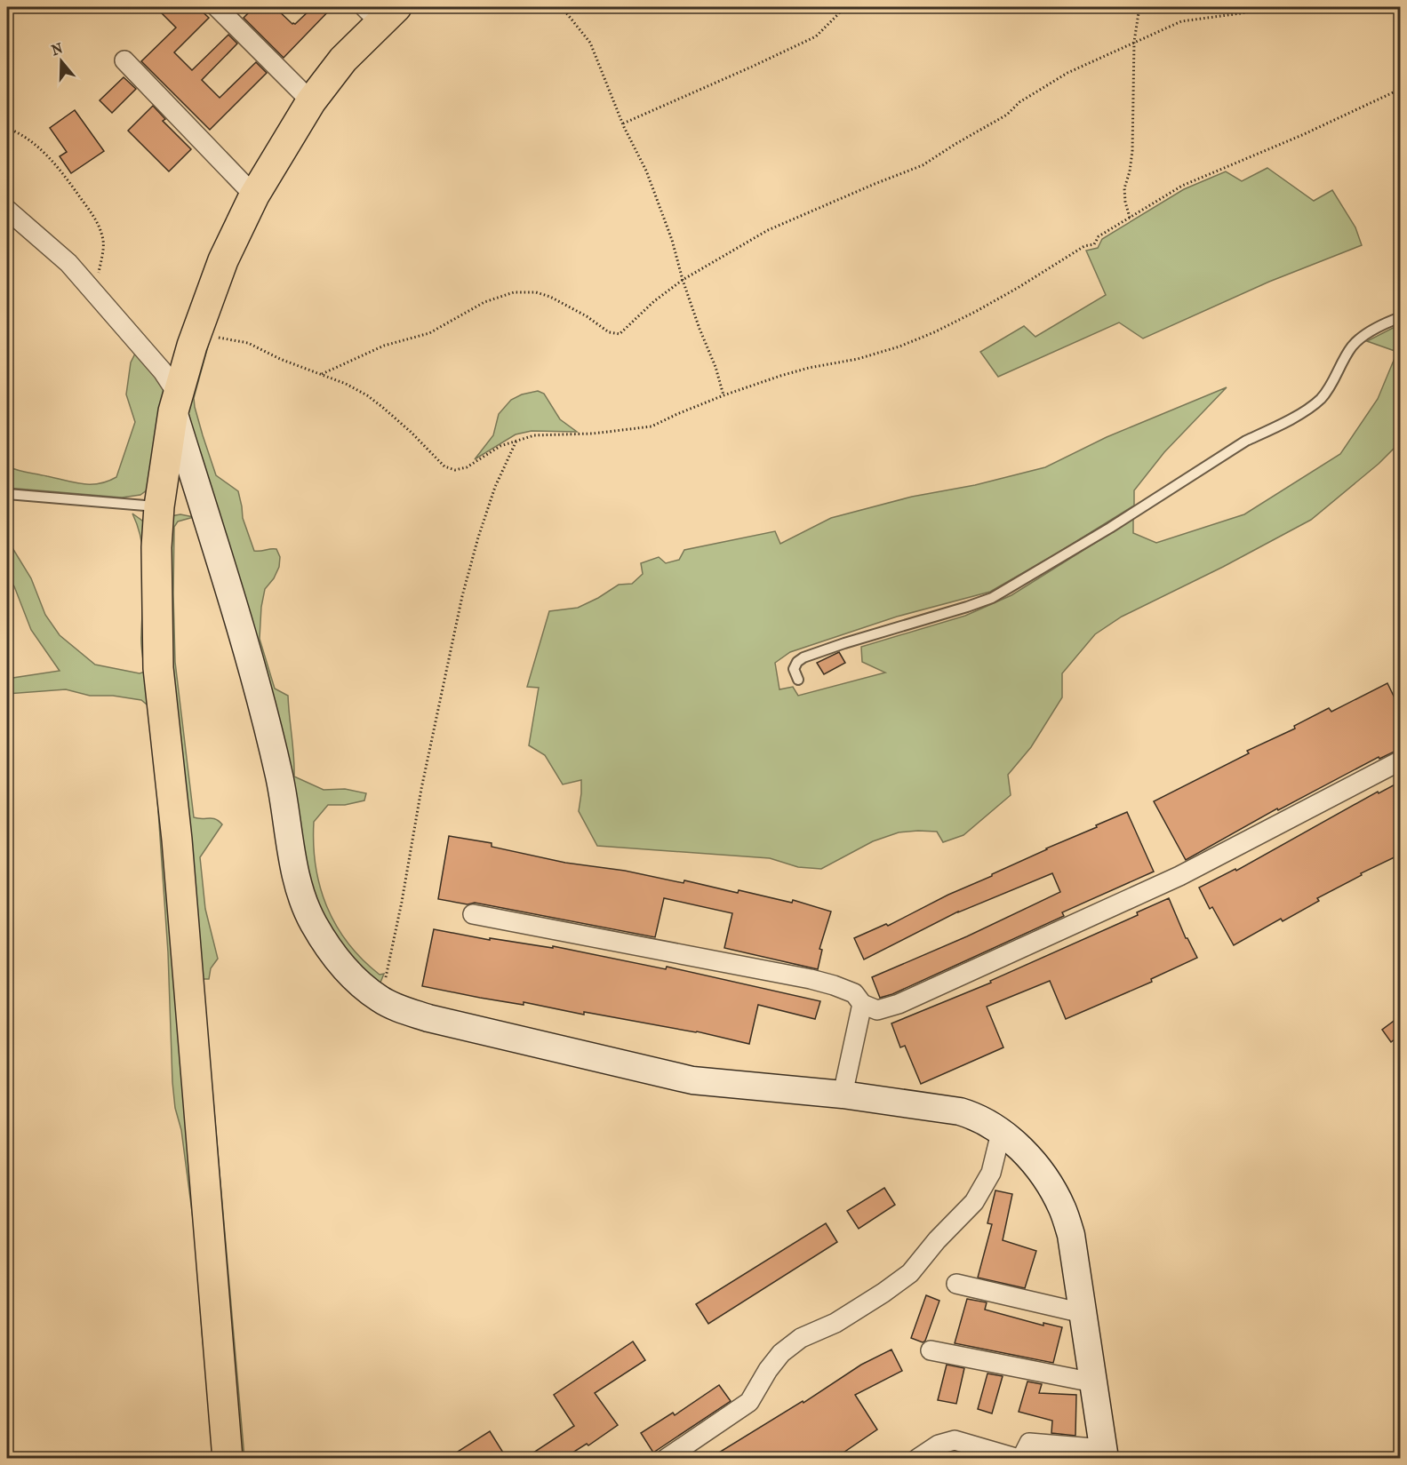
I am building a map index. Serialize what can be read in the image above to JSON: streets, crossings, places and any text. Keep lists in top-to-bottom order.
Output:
{
  "north": "top"
}
